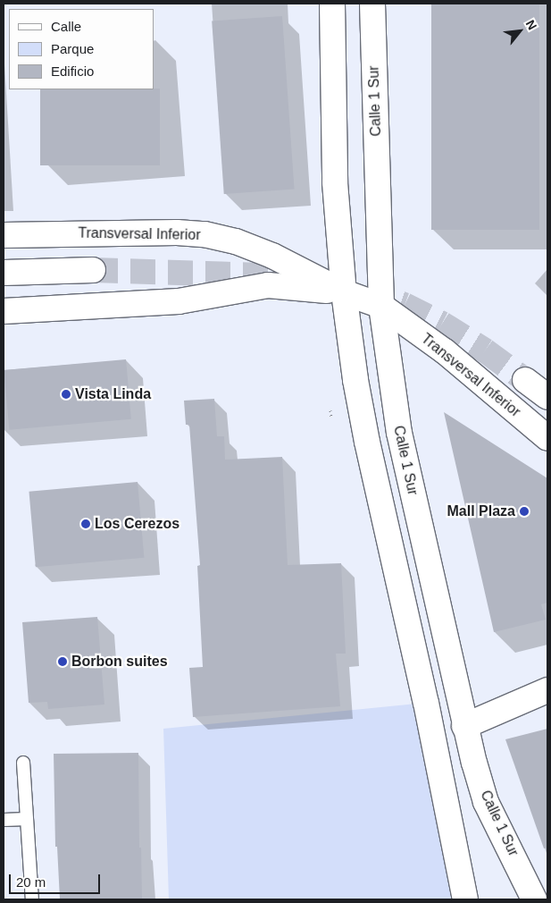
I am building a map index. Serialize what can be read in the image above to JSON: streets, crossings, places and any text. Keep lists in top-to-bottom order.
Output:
{
  "streets": {
    "street": ["Calle 1 Sur", "Transversal Inferior"]
  },
  "crossings": [
    ["Calle 1 Sur", "Transversal Inferior"]
  ],
  "places": [
    "Vista Linda",
    "Mall Plaza",
    "Los Cerezos",
    "Borbon suites"
  ],
  "legend": ["Calle", "Parque", "Edificio"],
  "scale_bar": "20 m",
  "north": "top right"
}
